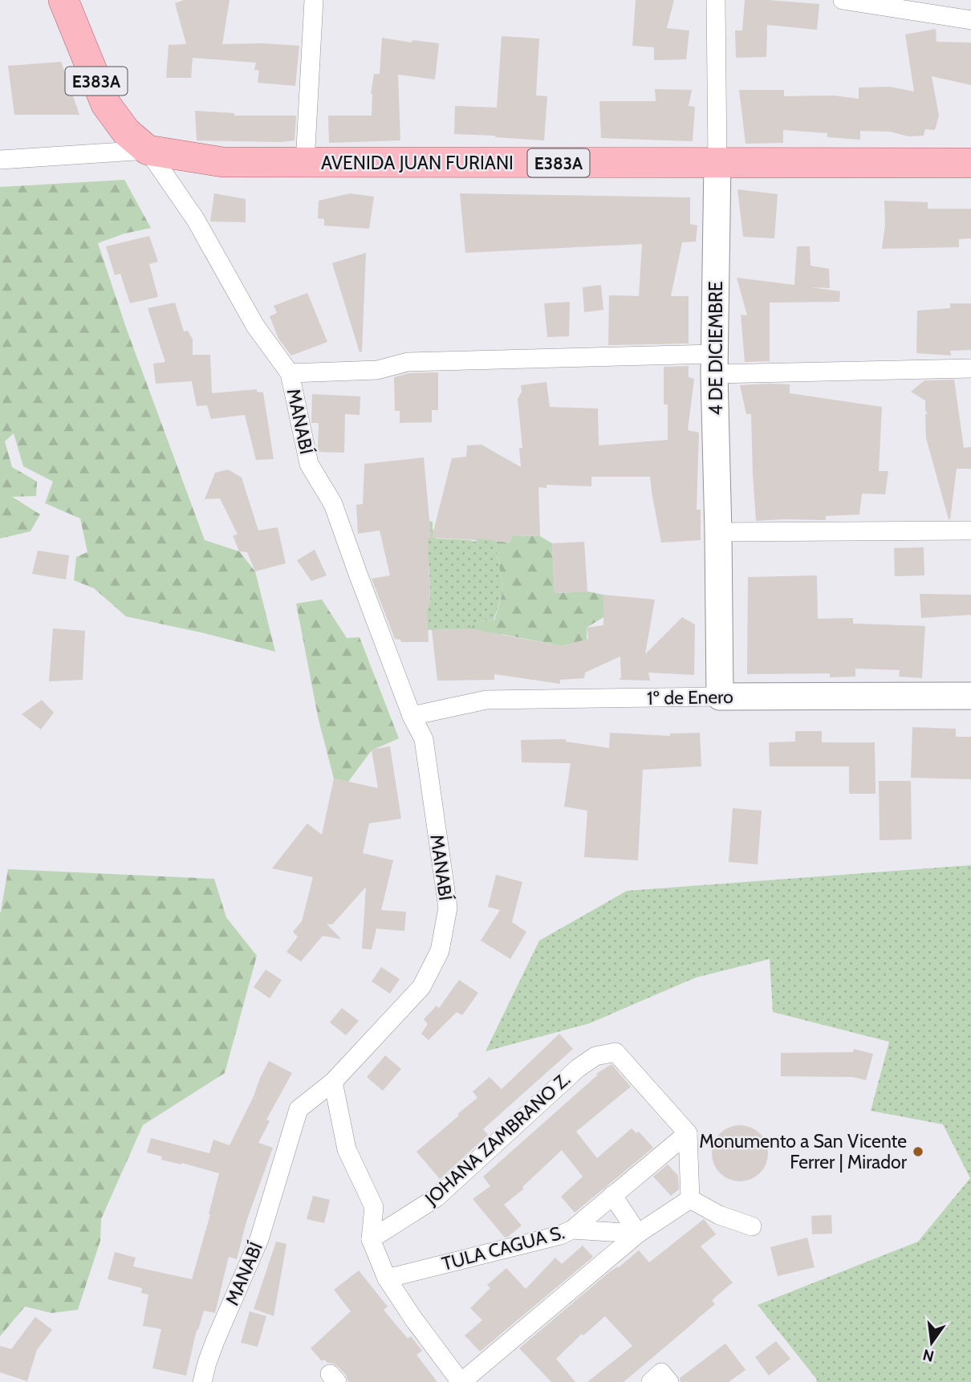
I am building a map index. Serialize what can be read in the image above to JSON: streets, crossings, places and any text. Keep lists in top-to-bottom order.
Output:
{
  "streets": {
    "main road": ["E383A", "AVENIDA JUAN FURIANI"],
    "street": [
      "4 DE DICIEMBRE",
      "MANABÍ",
      "1º de Enero",
      "JOHANA ZAMBRANO Z.",
      "TULA CAGUA S."
    ]
  },
  "crossings": [
    ["E383A", "AVENIDA JUAN FURIANI"],
    ["AVENIDA JUAN FURIANI", "4 DE DICIEMBRE"],
    ["4 DE DICIEMBRE", "1º de Enero"],
    ["MANABÍ", "1º de Enero"],
    ["JOHANA ZAMBRANO Z.", "TULA CAGUA S."]
  ],
  "places": ["Monumento a San Vicente Ferrer | Mirador"],
  "north": "bottom"
}
